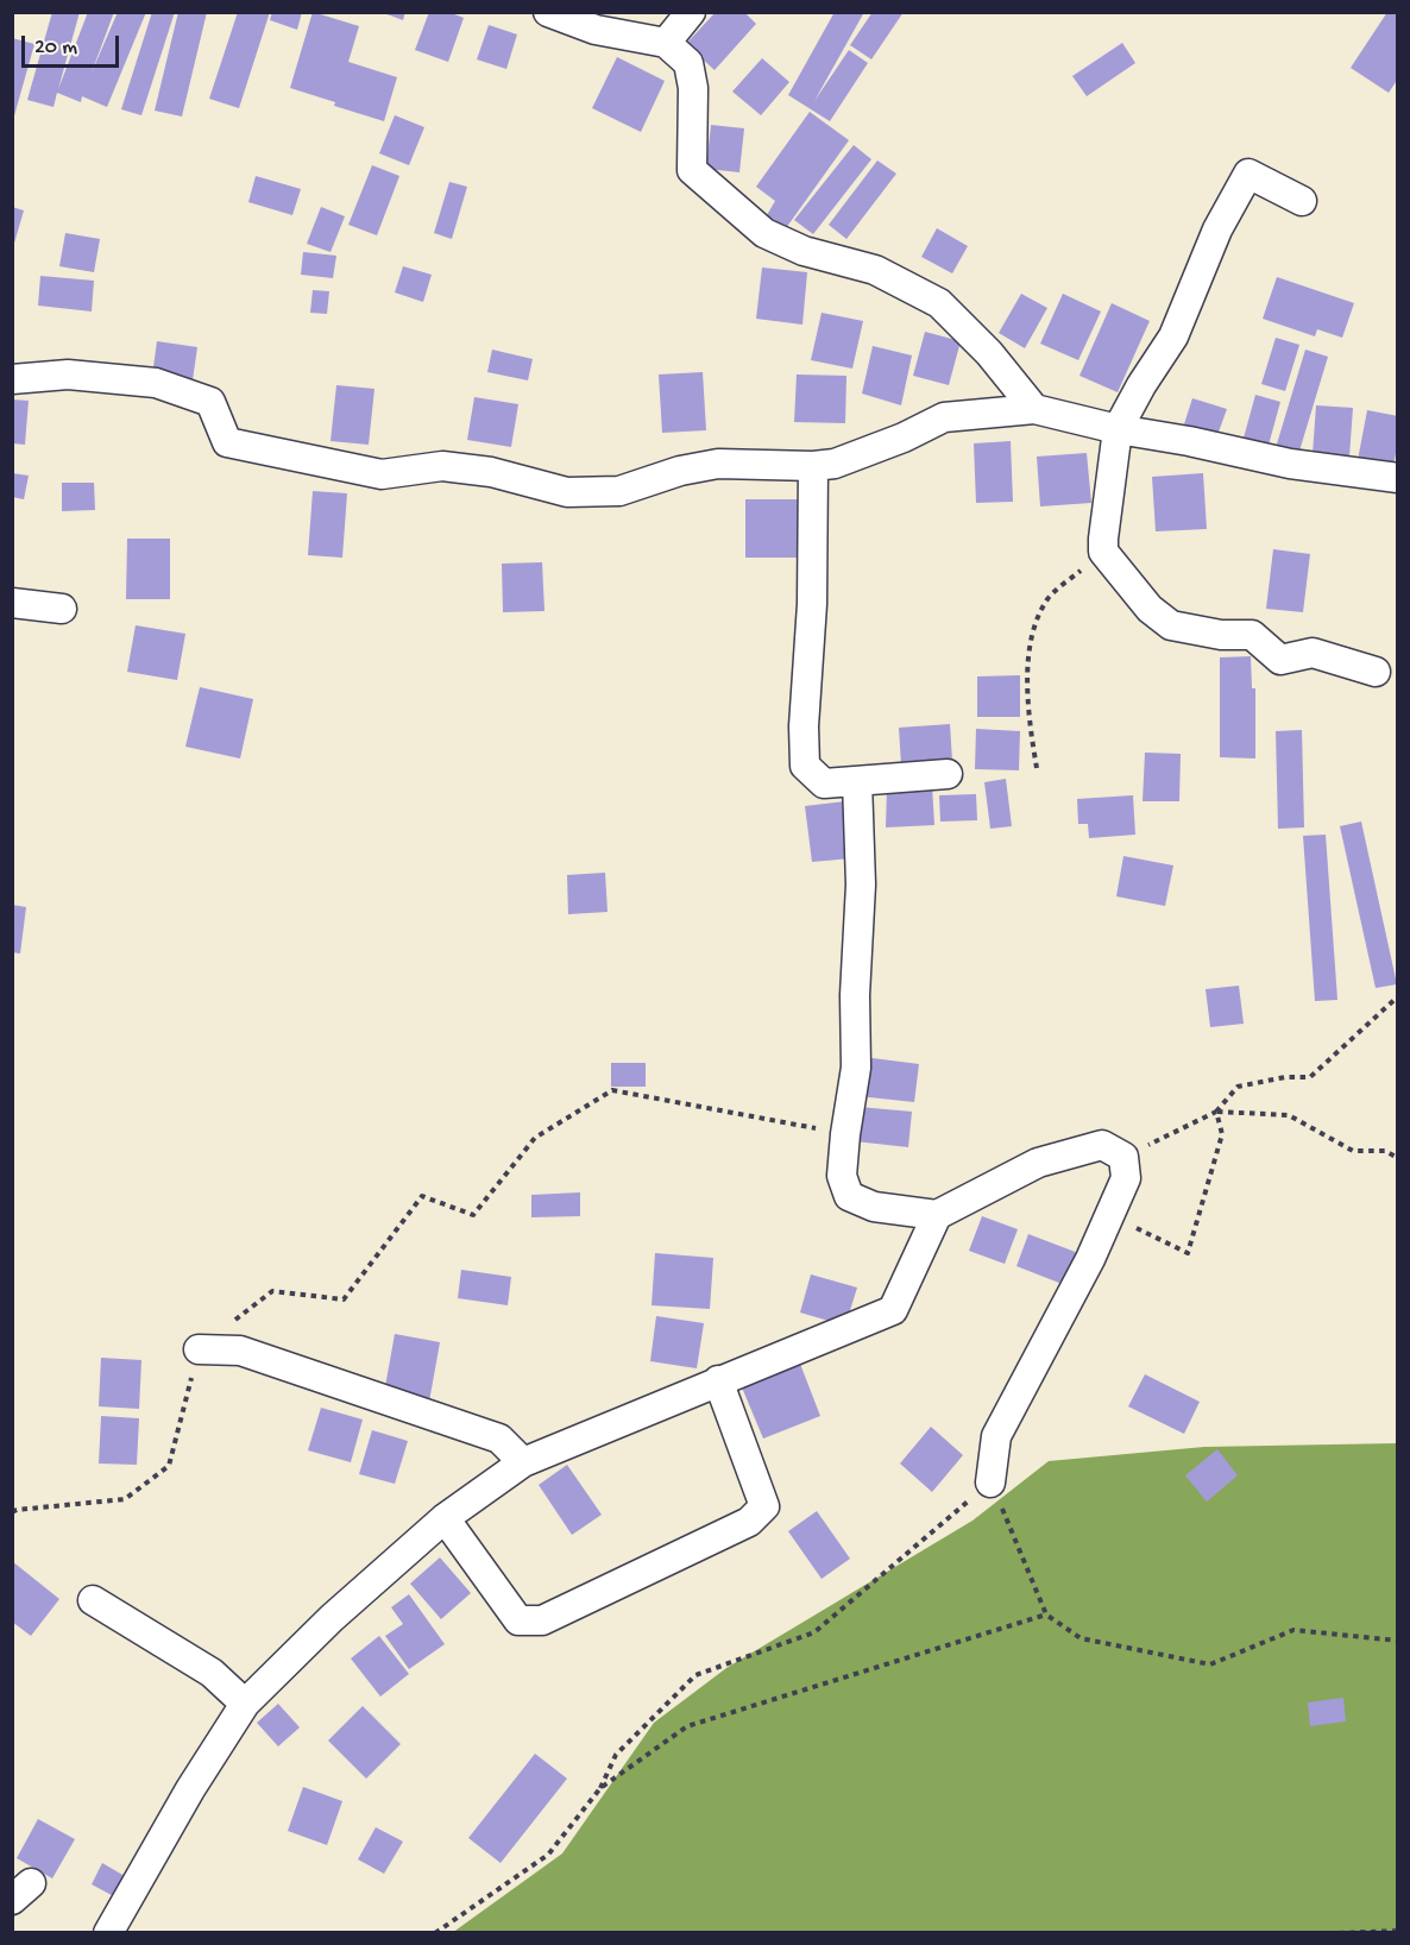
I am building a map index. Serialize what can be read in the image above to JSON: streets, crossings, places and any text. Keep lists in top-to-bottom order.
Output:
{
  "scale_bar": "20 m"
}
